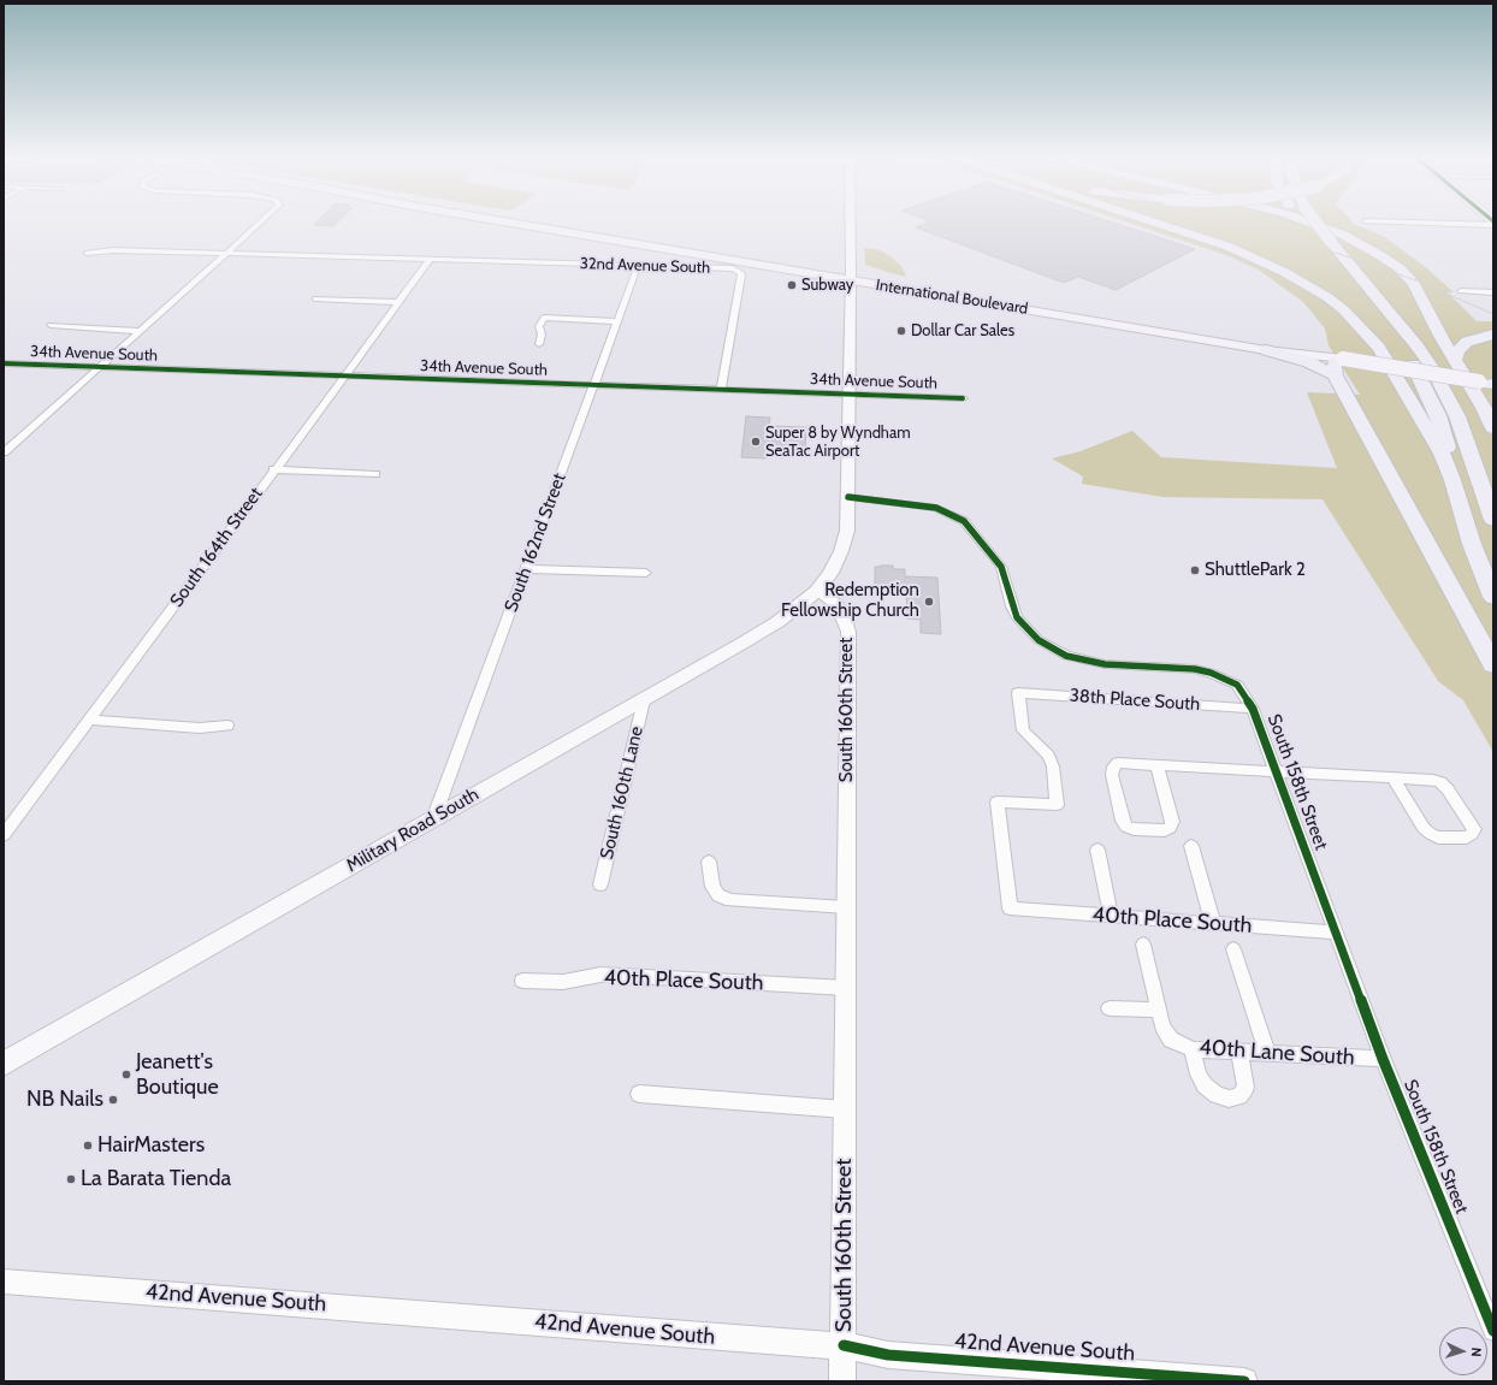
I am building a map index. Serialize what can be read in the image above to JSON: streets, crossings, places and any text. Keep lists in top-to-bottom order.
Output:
{
  "streets": {
    "main road": ["International Boulevard", "Military Road South"],
    "street": [
      "32nd Avenue South",
      "34th Avenue South",
      "South 162nd Street",
      "South 164th Street",
      "38th Place South",
      "South 160th Street",
      "South 158th Street",
      "South 160th Lane",
      "40th Place South",
      "40th Lane South",
      "42nd Avenue South"
    ]
  },
  "crossings": [
    ["32nd Avenue South", "34th Avenue South"],
    ["32nd Avenue South", "South 162nd Street"],
    ["32nd Avenue South", "South 164th Street"],
    ["34th Avenue South", "South 162nd Street"],
    ["34th Avenue South", "South 164th Street"],
    ["South 162nd Street", "Military Road South"],
    ["38th Place South", "South 158th Street"],
    ["38th Place South", "40th Place South"],
    ["South 160th Street", "Military Road South"],
    ["South 160th Street", "40th Place South"],
    ["South 160th Street", "42nd Avenue South"],
    ["South 158th Street", "40th Place South"],
    ["South 158th Street", "40th Lane South"],
    ["South 160th Lane", "Military Road South"]
  ],
  "places": [
    "Subway",
    "Dollar Car Sales",
    "Super 8 by Wyndham SeaTac Airport",
    "ShuttlePark 2",
    "Redemption Fellowship Church",
    "Jeanett's Boutique",
    "NB Nails",
    "HairMasters",
    "La Barata Tienda"
  ],
  "north": "right"
}
